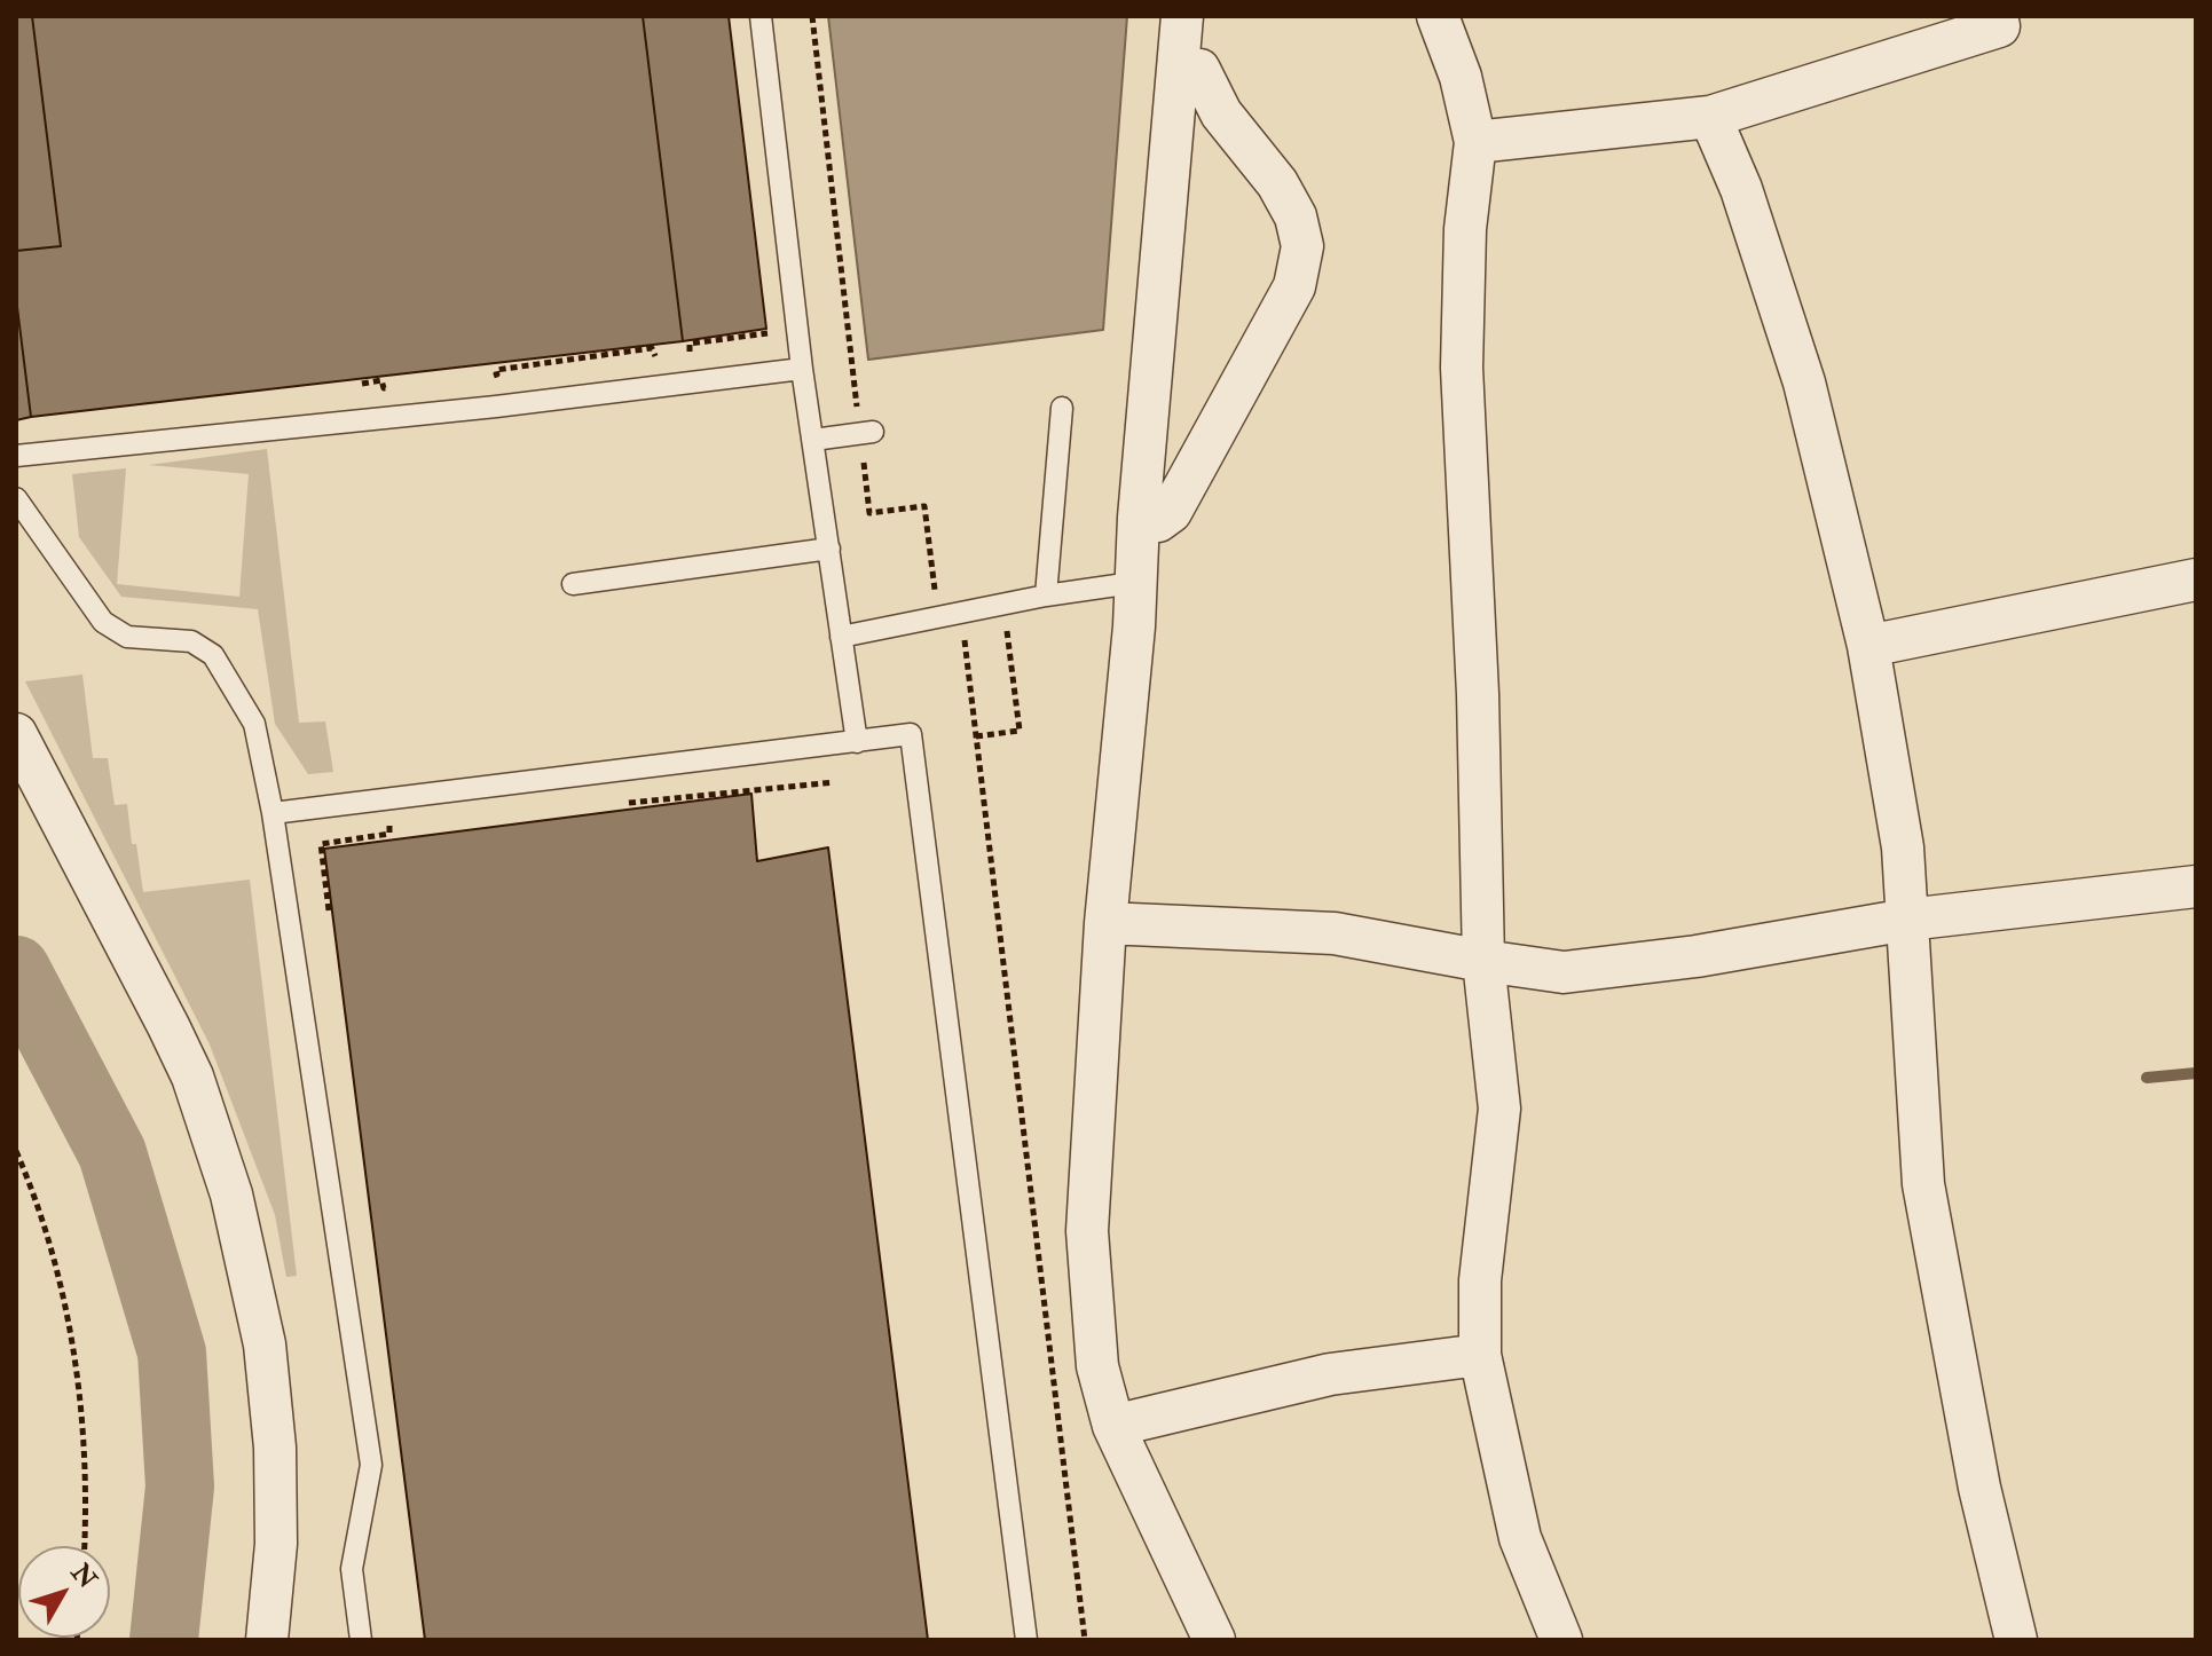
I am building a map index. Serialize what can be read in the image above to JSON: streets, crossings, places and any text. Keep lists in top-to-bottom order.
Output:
{
  "north": "top right"
}
